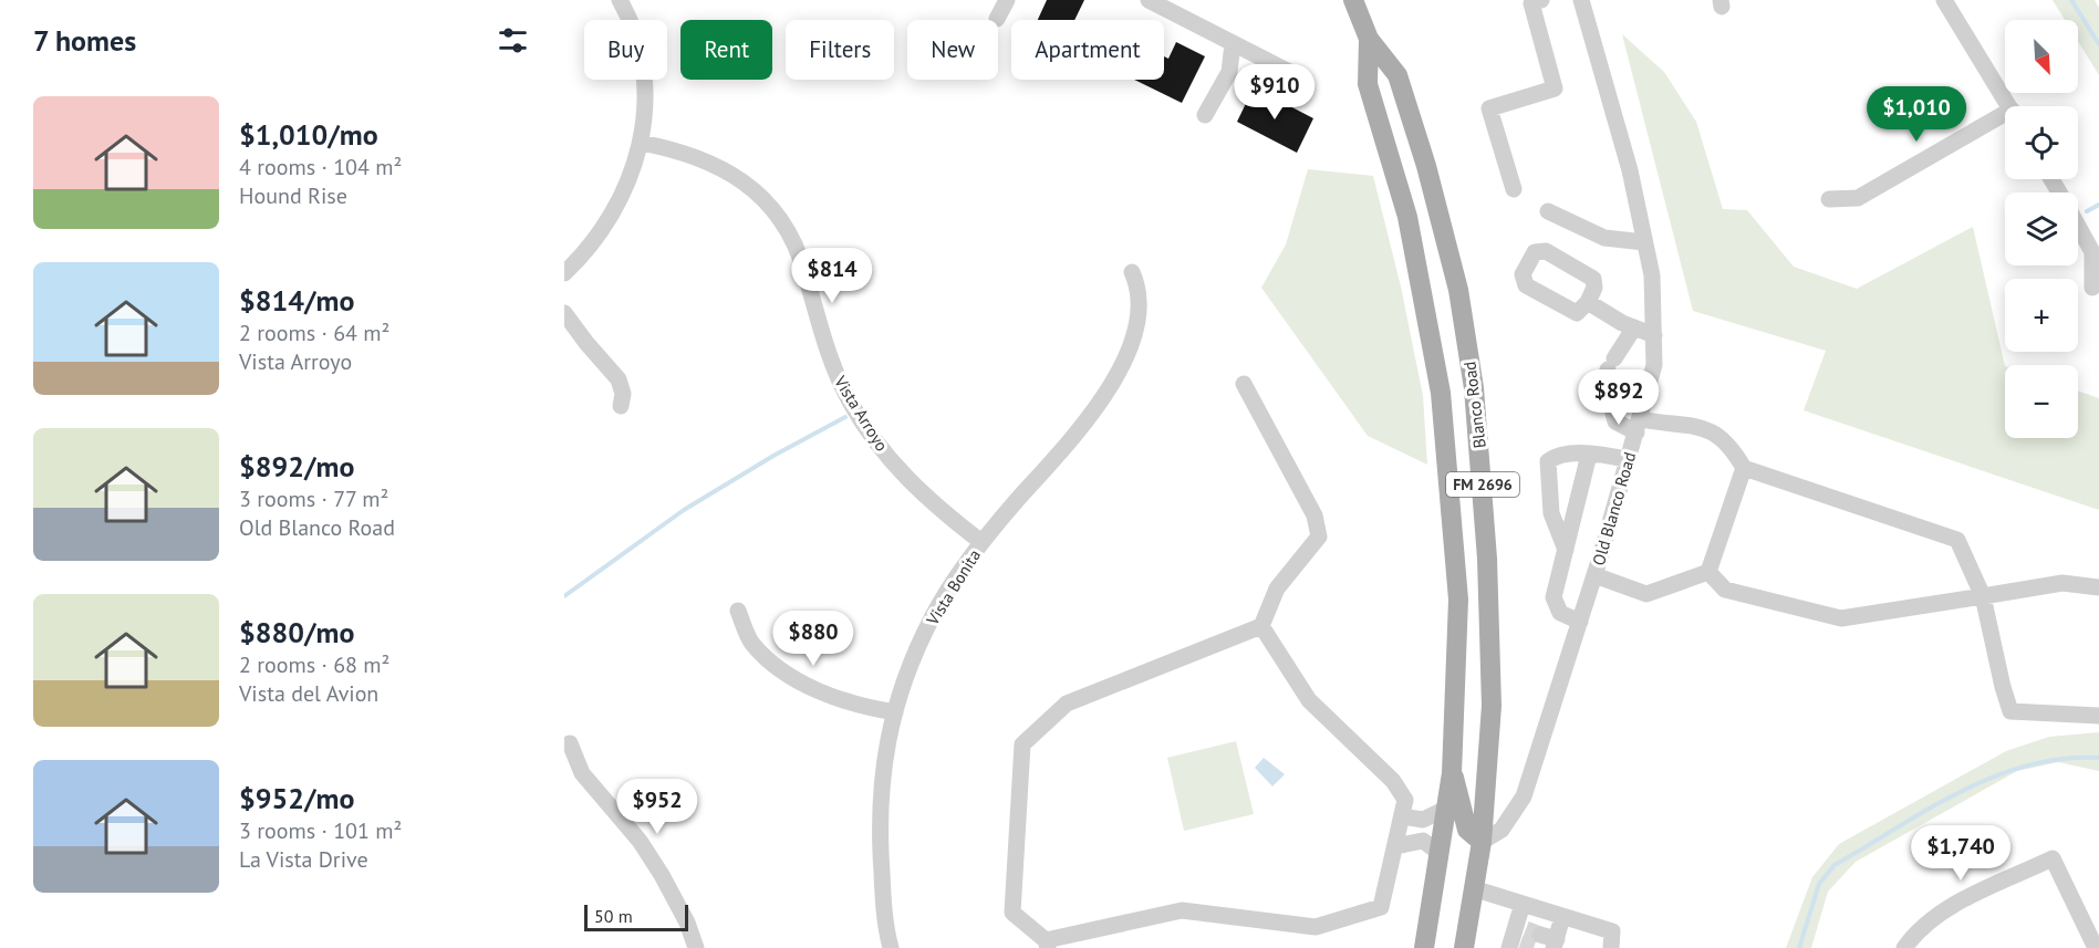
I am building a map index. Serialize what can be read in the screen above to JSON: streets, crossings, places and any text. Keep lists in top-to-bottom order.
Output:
{
  "streets": {
    "main road": ["Blanco Road", "FM 2696"],
    "street": ["Vista Arroyo", "Old Blanco Road", "Vista Bonita"]
  },
  "crossings": [
    ["Blanco Road", "Old Blanco Road"],
    ["Vista Arroyo", "Vista Bonita"]
  ],
  "scale_bar": "50 m",
  "north": "bottom right",
  "page": {
    "heading": "7 homes",
    "map_buttons": ["+", "−"],
    "chip": [
      "Buy",
      "Rent",
      "Filters",
      "New",
      "Apartment"
    ],
    "price": [
      "$910",
      "$1,010",
      "$814",
      "$892",
      "$880",
      "$952",
      "$1,740"
    ],
    "list": [
      {
        "name": "$1,010/mo",
        "note": "4 rooms · 104 m² · Hound Rise"
      },
      {
        "name": "$814/mo",
        "note": "2 rooms · 64 m² · Vista Arroyo"
      },
      {
        "name": "$892/mo",
        "note": "3 rooms · 77 m² · Old Blanco Road"
      },
      {
        "name": "$880/mo",
        "note": "2 rooms · 68 m² · Vista del Avion"
      },
      {
        "name": "$952/mo",
        "note": "3 rooms · 101 m² · La Vista Drive"
      }
    ],
    "scale": "50 m"
  }
}
